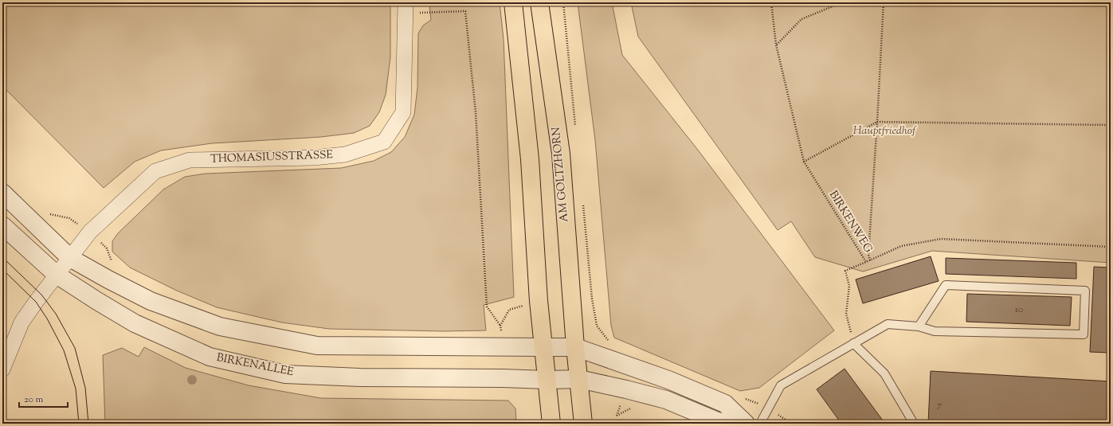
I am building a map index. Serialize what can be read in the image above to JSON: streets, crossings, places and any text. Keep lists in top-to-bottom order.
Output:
{
  "streets": {
    "main road": ["AM GOLTZHORN"],
    "street": ["THOMASIUSSTRASSE", "BIRKENALLEE"],
    "path": ["BIRKENWEG"]
  },
  "crossings": [
    ["THOMASIUSSTRASSE", "BIRKENALLEE"],
    ["AM GOLTZHORN", "BIRKENALLEE"]
  ],
  "parks": ["Hauptfriedhof"],
  "house_numbers": ["10", "7"],
  "scale_bar": "20 m"
}
